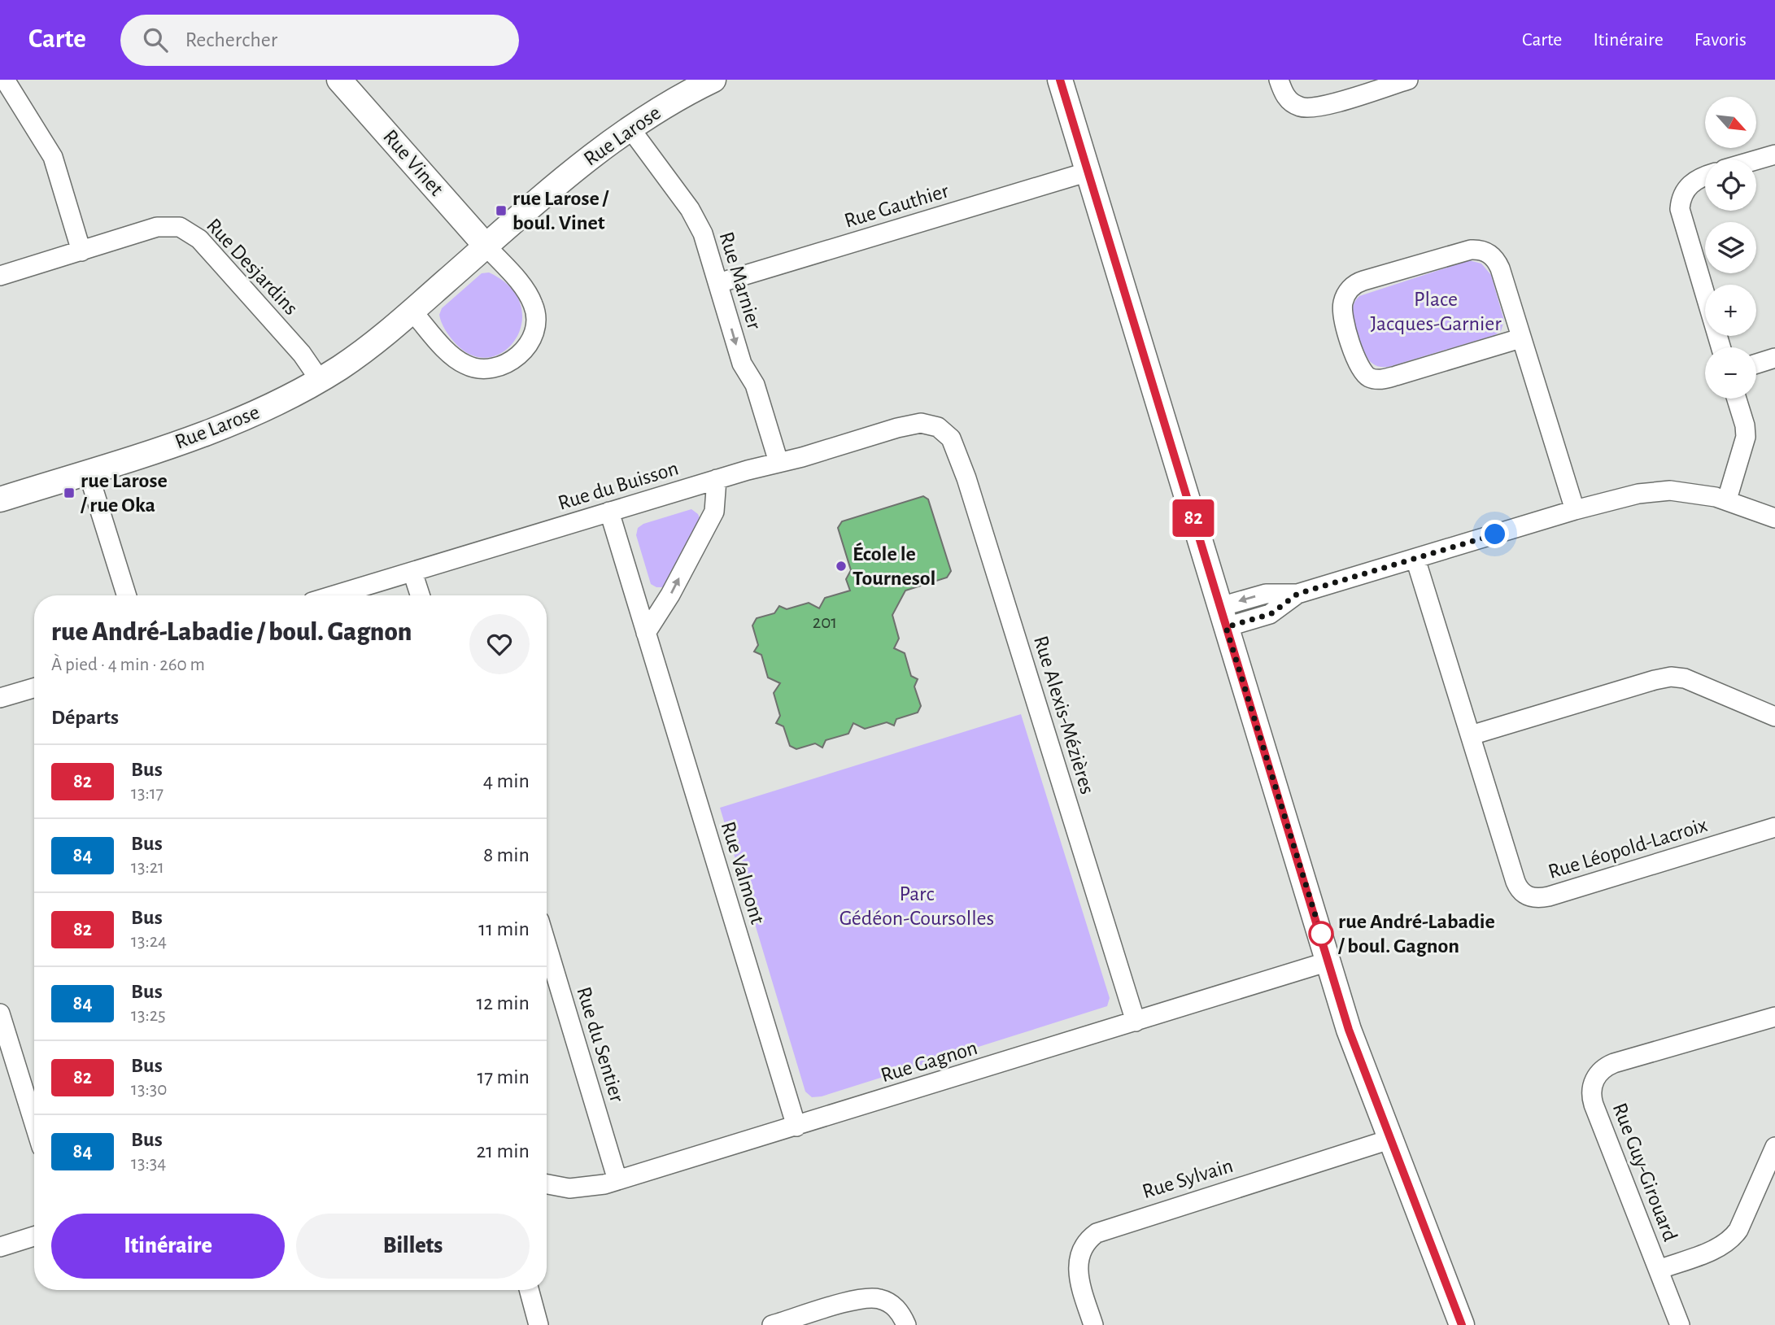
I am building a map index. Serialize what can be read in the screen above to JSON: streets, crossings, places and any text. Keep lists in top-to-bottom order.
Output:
{
  "streets": {
    "street": [
      "Rue Larose",
      "Rue Vinet",
      "Rue Gauthier",
      "Rue Desjardins",
      "Rue Marnier",
      "Rue du Buisson",
      "Rue Alexis-Mézières",
      "Rue Léopold-Lacroix",
      "Rue Valmont",
      "Rue du Sentier",
      "Rue Gagnon",
      "Rue Guy-Girouard",
      "Rue Sylvain"
    ]
  },
  "crossings": [
    ["Rue Larose", "Rue Vinet"],
    ["Rue Larose", "Rue Desjardins"],
    ["Rue Larose", "Rue Marnier"],
    ["Rue Gauthier", "Rue Marnier"],
    ["Rue Marnier", "Rue du Buisson"],
    ["Rue du Buisson", "Rue Alexis-Mézières"],
    ["Rue du Buisson", "Rue Valmont"],
    ["Rue Alexis-Mézières", "Rue Gagnon"],
    ["Rue Valmont", "Rue Gagnon"],
    ["Rue du Sentier", "Rue Gagnon"]
  ],
  "one_way": ["Rue Marnier"],
  "parks": ["Place Jacques-Garnier", "Parc Gédéon-Coursolles"],
  "places": {
    "transit": ["rue Larose / boul. Vinet", "rue Larose / rue Oka"],
    "other": ["École le Tournesol", "rue André-Labadie / boul. Gagnon"]
  },
  "lines": ["bus line 82"],
  "house_numbers": ["201"],
  "north": "bottom right",
  "page": {
    "header": "Carte",
    "search": "Rechercher",
    "nav": ["Carte", "Itinéraire", "Favoris"],
    "on_map": "82",
    "map_buttons": ["+", "−"],
    "heading": [
      ["rue André-Labadie / boul. Gagnon", "À pied · 4 min · 260 m"],
      "Départs"
    ],
    "list": [
      {
        "mark": "82",
        "name": "Bus",
        "note": "13:17",
        "value": "4 min"
      },
      {
        "mark": "84",
        "name": "Bus",
        "note": "13:21",
        "value": "8 min"
      },
      {
        "mark": "82",
        "name": "Bus",
        "note": "13:24",
        "value": "11 min"
      },
      {
        "mark": "84",
        "name": "Bus",
        "note": "13:25",
        "value": "12 min"
      },
      {
        "mark": "82",
        "name": "Bus",
        "note": "13:30",
        "value": "17 min"
      },
      {
        "mark": "84",
        "name": "Bus",
        "note": "13:34",
        "value": "21 min"
      }
    ],
    "buttons": ["Itinéraire", "Billets"]
  }
}
